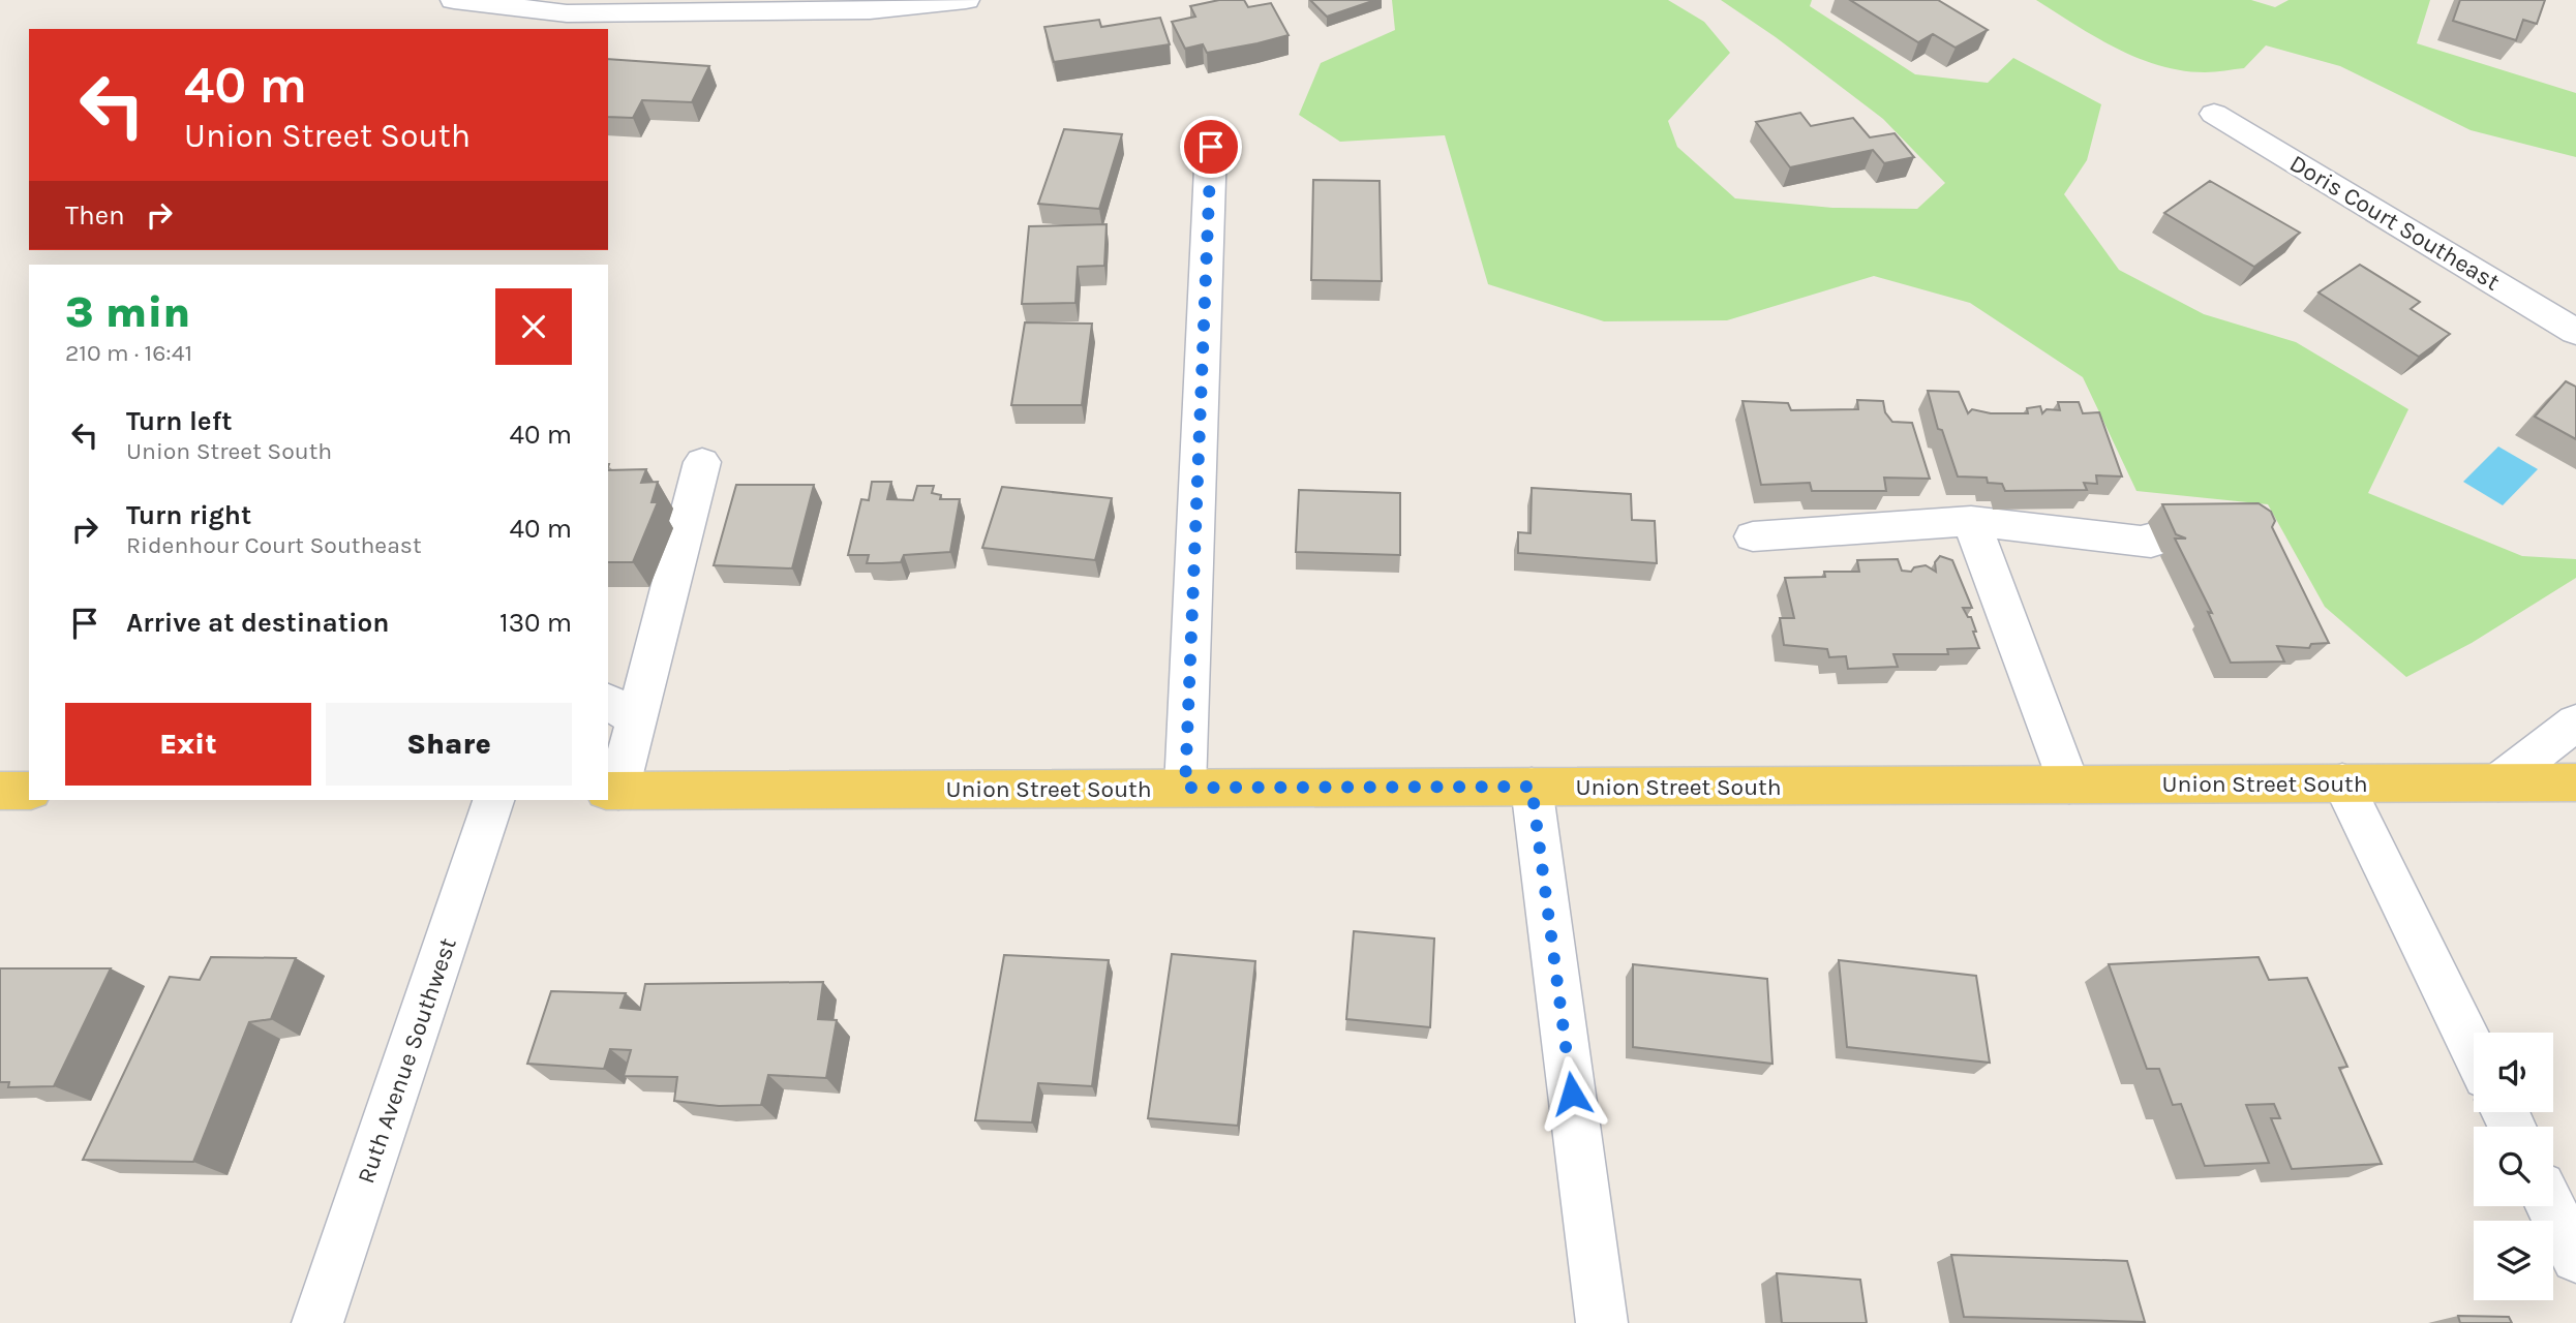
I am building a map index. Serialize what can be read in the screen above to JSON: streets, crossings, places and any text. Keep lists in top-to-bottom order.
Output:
{
  "streets": {
    "main road": ["Union Street South"],
    "street": ["Doris Court Southeast", "Ruth Avenue Southwest"]
  },
  "page": {
    "turn": ["40 m", "Union Street South"],
    "then": "Then",
    "heading": ["3 min", "210 m · 16:41"],
    "list": [
      {
        "name": "Turn left",
        "note": "Union Street South",
        "value": "40 m"
      },
      {
        "name": "Turn right",
        "note": "Ridenhour Court Southeast",
        "value": "40 m"
      },
      {
        "name": "Arrive at destination",
        "value": "130 m"
      }
    ],
    "buttons": ["Exit", "Share"]
  }
}
